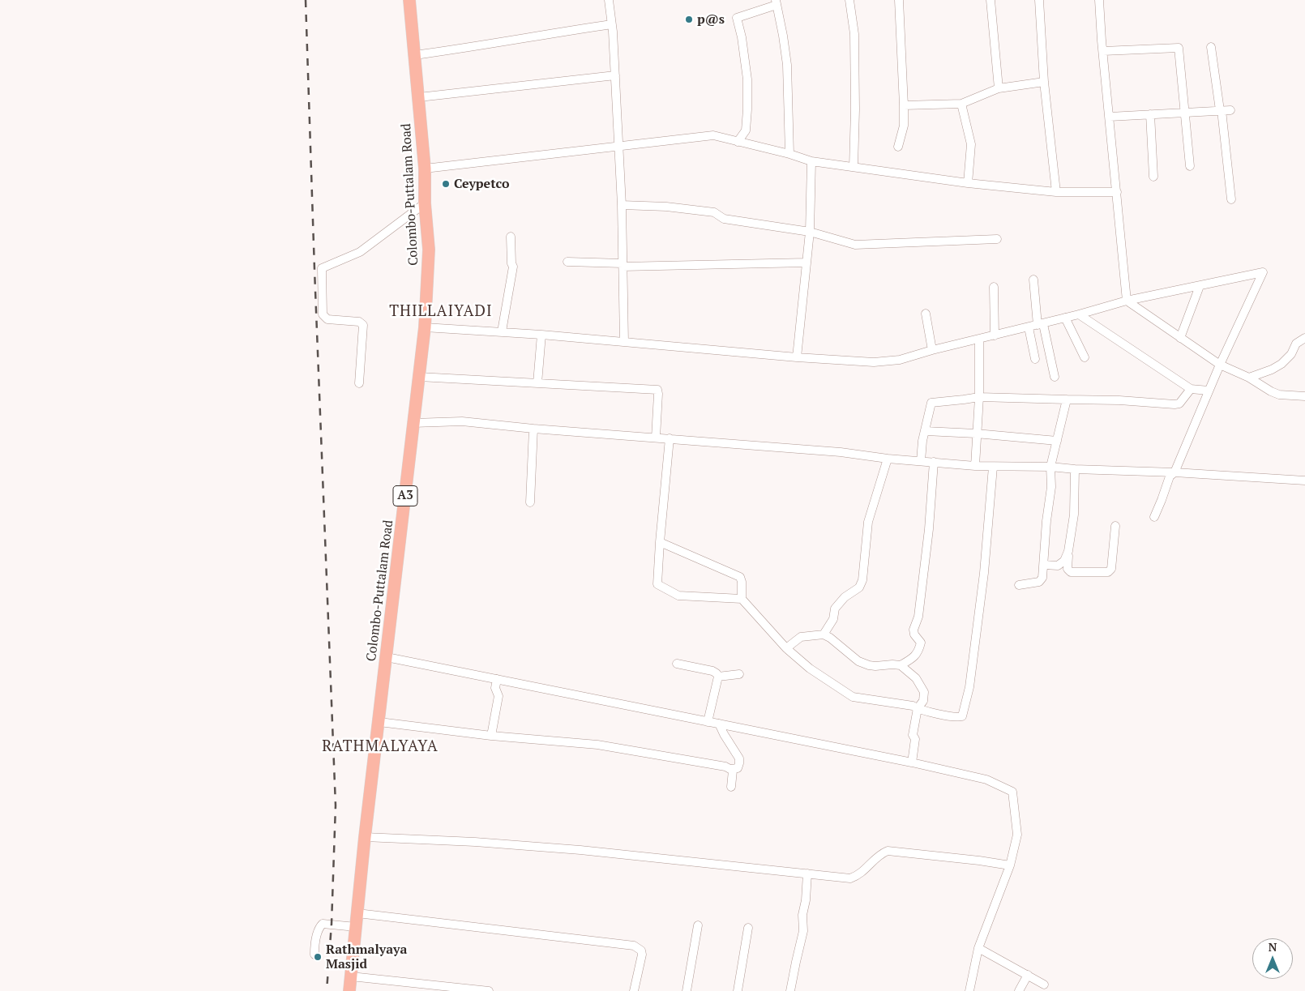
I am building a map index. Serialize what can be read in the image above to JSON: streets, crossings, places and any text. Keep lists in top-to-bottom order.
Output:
{
  "streets": {
    "highway": ["Colombo-Puttalam Road", "A3"]
  },
  "districts": ["THILLAIYADI", "RATHMALYAYA"],
  "places": ["p@s", "Ceypetco", "Rathmalyaya Masjid"],
  "north": "top"
}
